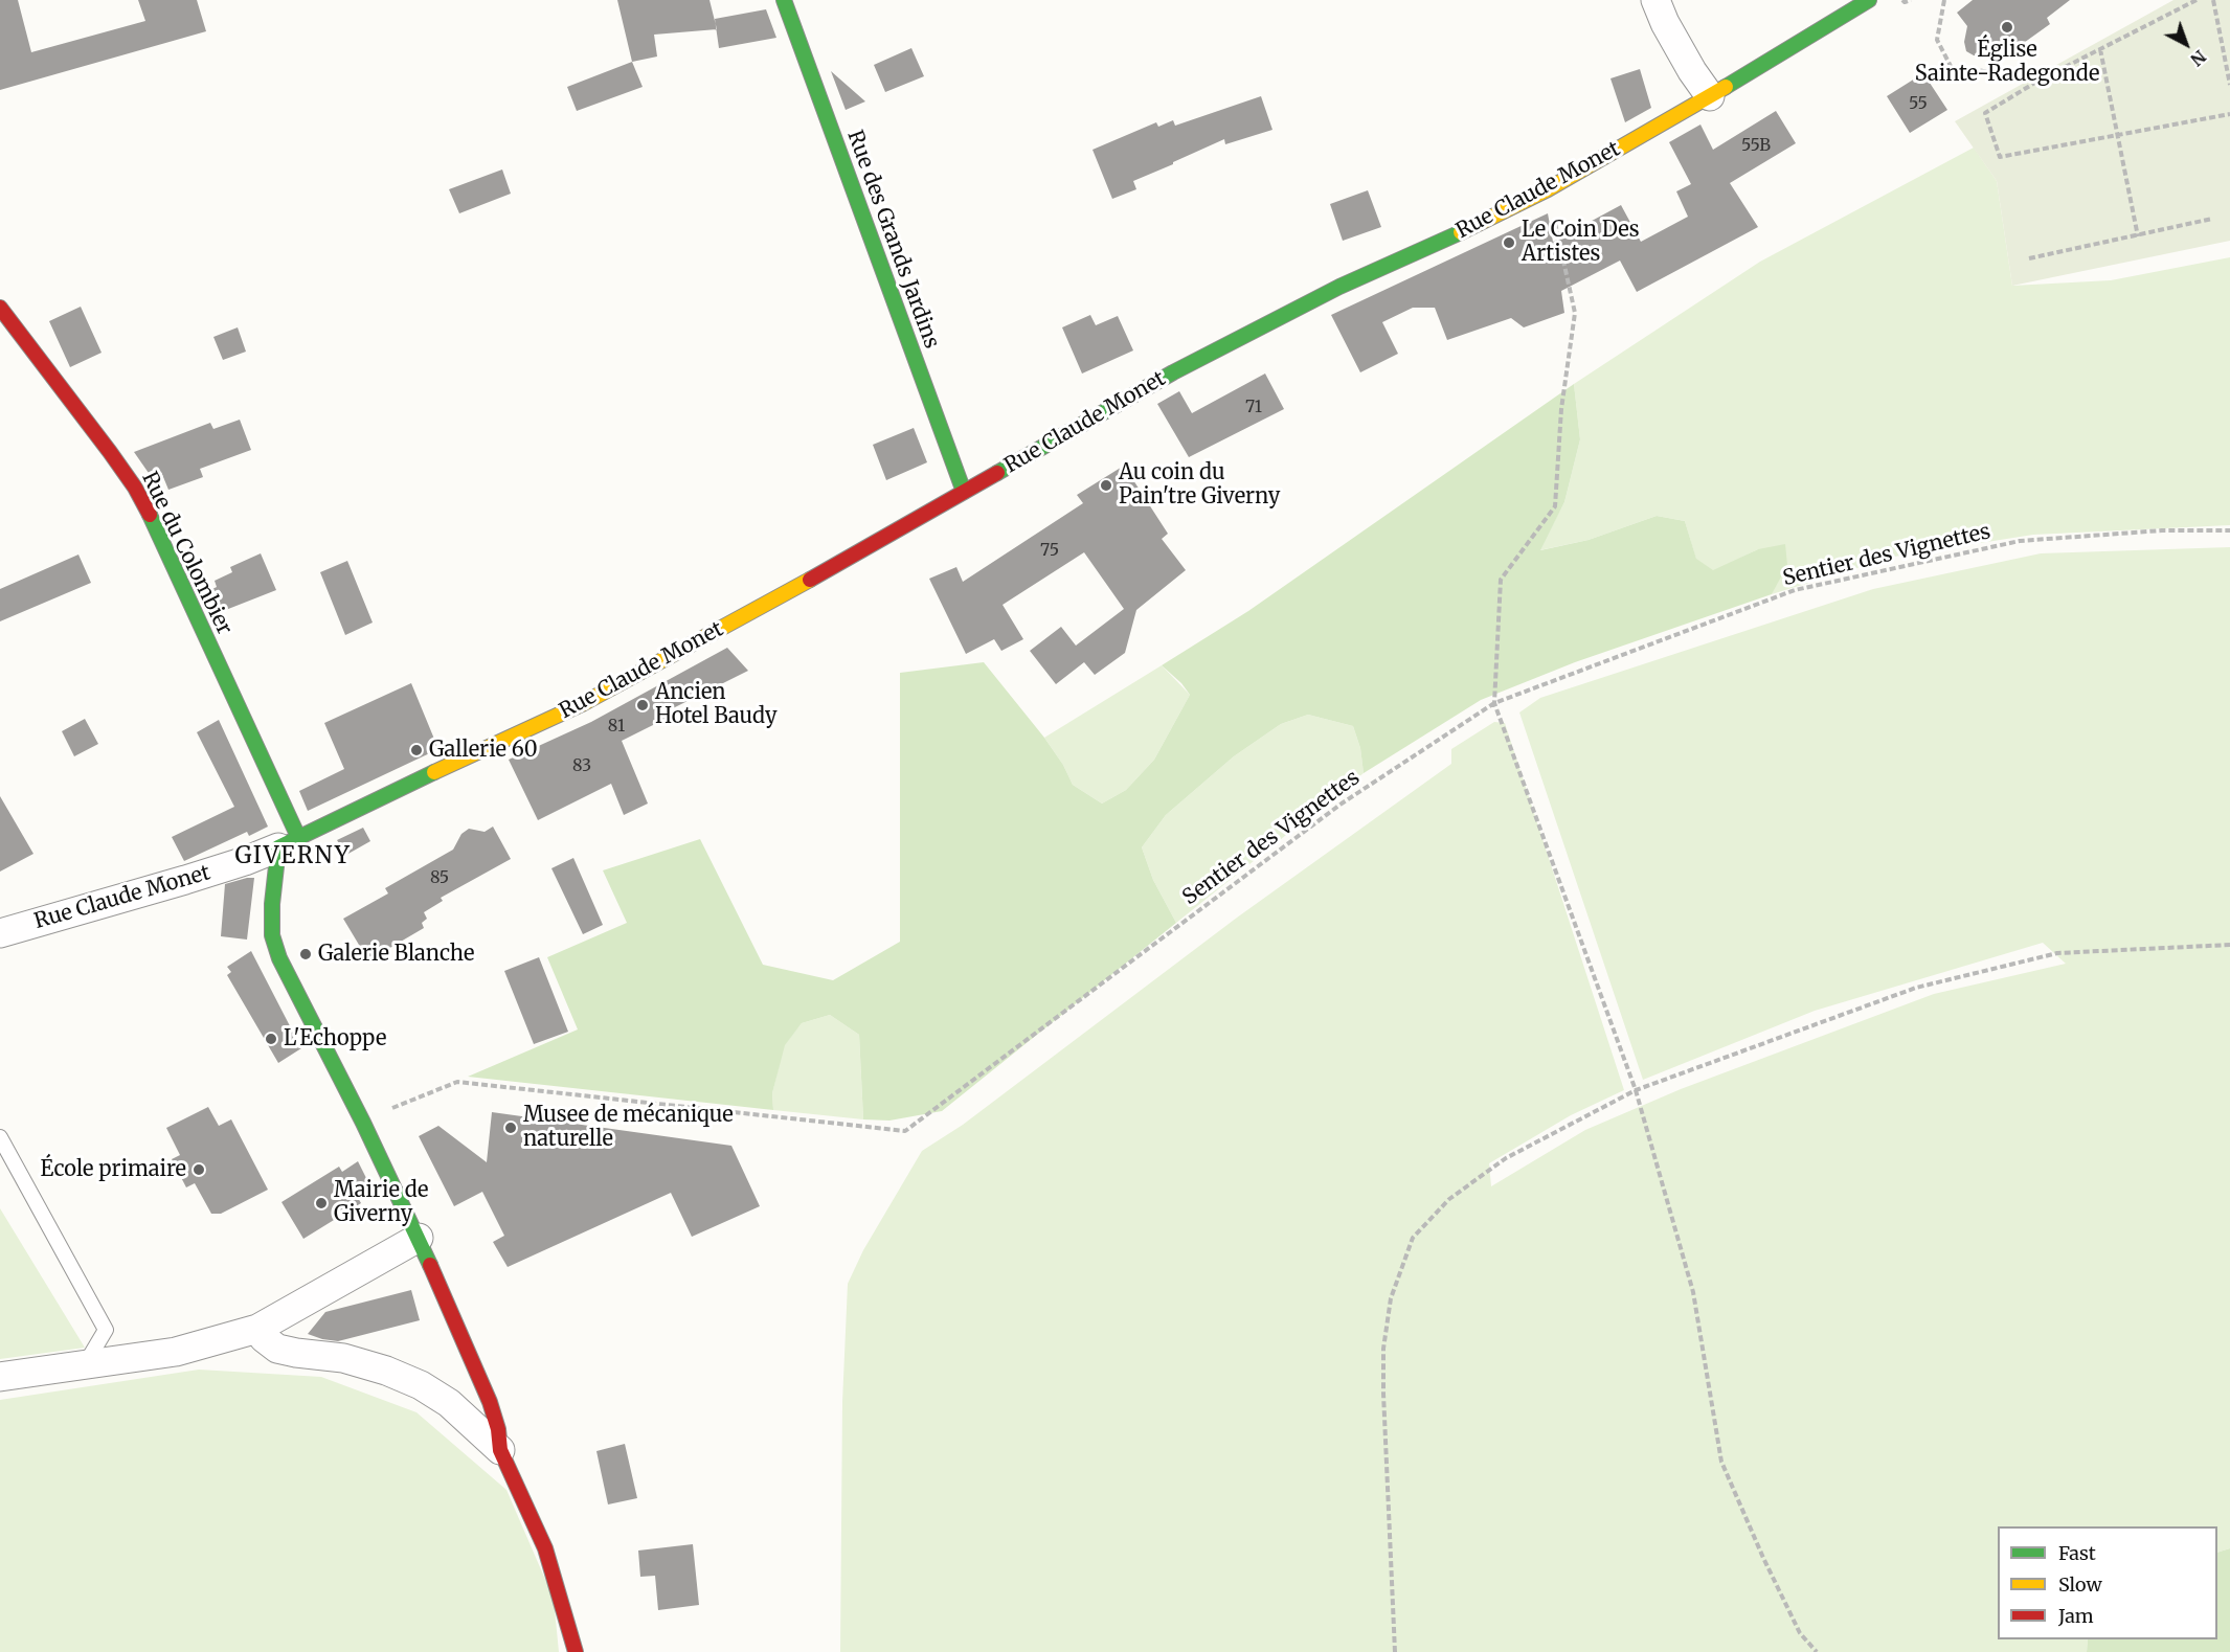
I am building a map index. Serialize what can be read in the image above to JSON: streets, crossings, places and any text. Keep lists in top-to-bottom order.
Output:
{
  "streets": {
    "street": ["Rue Claude Monet", "Rue des Grands Jardins", "Rue du Colombier"],
    "path": ["Sentier des Vignettes"]
  },
  "crossings": [
    ["Rue Claude Monet", "Rue des Grands Jardins"],
    ["Rue Claude Monet", "Rue du Colombier"]
  ],
  "districts": ["GIVERNY"],
  "places": [
    "Église Sainte-Radegonde",
    "Le Coin Des Artistes",
    "Au coin du Pain'tre Giverny",
    "Ancien Hotel Baudy",
    "Gallerie 60",
    "Galerie Blanche",
    "L'Echoppe",
    "Musee de mécanique naturelle",
    "École primaire",
    "Mairie de Giverny"
  ],
  "house_numbers": [
    "55",
    "55B",
    "71",
    "75",
    "81",
    "83",
    "85"
  ],
  "legend": ["Fast", "Slow", "Jam"],
  "north": "bottom right"
}
